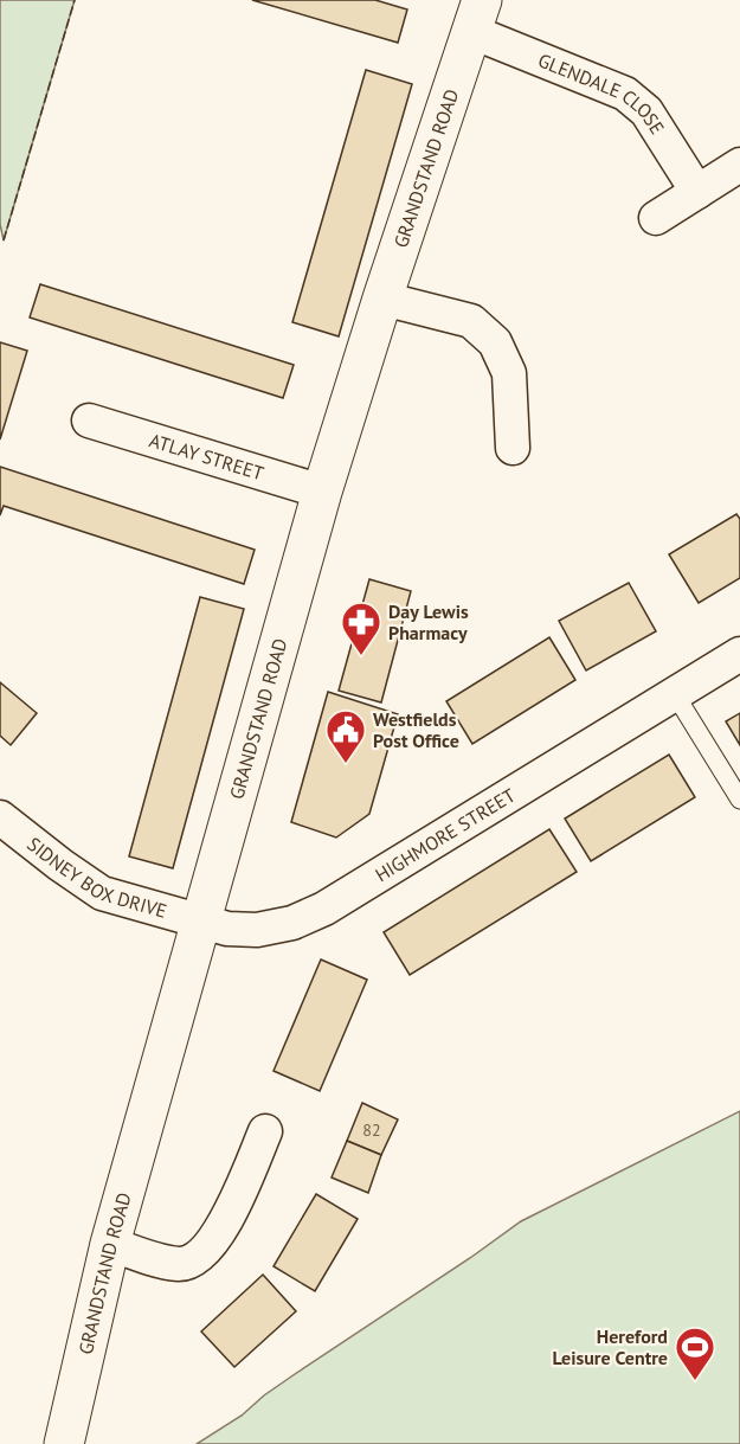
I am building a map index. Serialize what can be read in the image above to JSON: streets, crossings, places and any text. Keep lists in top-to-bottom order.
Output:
{
  "streets": {
    "street": [
      "GLENDALE CLOSE",
      "GRANDSTAND ROAD",
      "ATLAY STREET",
      "HIGHMORE STREET",
      "SIDNEY BOX DRIVE"
    ]
  },
  "crossings": [
    ["GLENDALE CLOSE", "GRANDSTAND ROAD"],
    ["GRANDSTAND ROAD", "ATLAY STREET"],
    ["GRANDSTAND ROAD", "HIGHMORE STREET"],
    ["GRANDSTAND ROAD", "SIDNEY BOX DRIVE"],
    ["HIGHMORE STREET", "SIDNEY BOX DRIVE"]
  ],
  "places": {
    "pharmacy": ["Day Lewis Pharmacy"],
    "public building": ["Westfields Post Office"],
    "sports": ["Hereford Leisure Centre"]
  },
  "house_numbers": ["82"]
}
